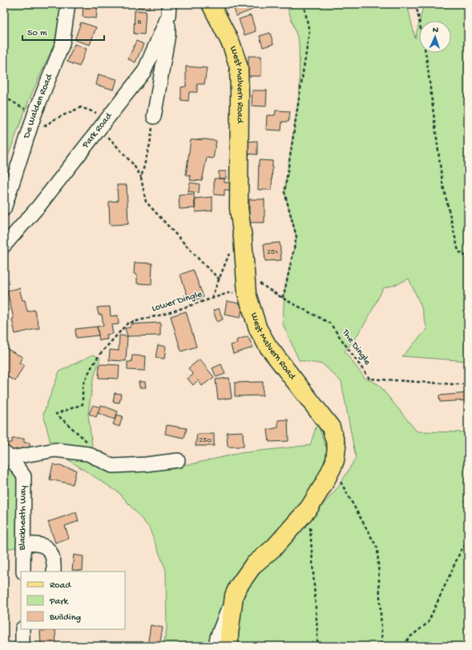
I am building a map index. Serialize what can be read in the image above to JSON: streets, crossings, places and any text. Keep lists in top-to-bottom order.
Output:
{
  "streets": {
    "main road": ["West Malvern Road"],
    "street": ["De Walden Road", "Park Road", "Blackheath Way"],
    "path": ["Lower Dingle", "The Dingle"]
  },
  "crossings": [
    ["West Malvern Road", "The Dingle"]
  ],
  "house_numbers": ["8", "251", "250"],
  "legend": ["Road", "Park", "Building"],
  "scale_bar": "50 m",
  "north": "top"
}
